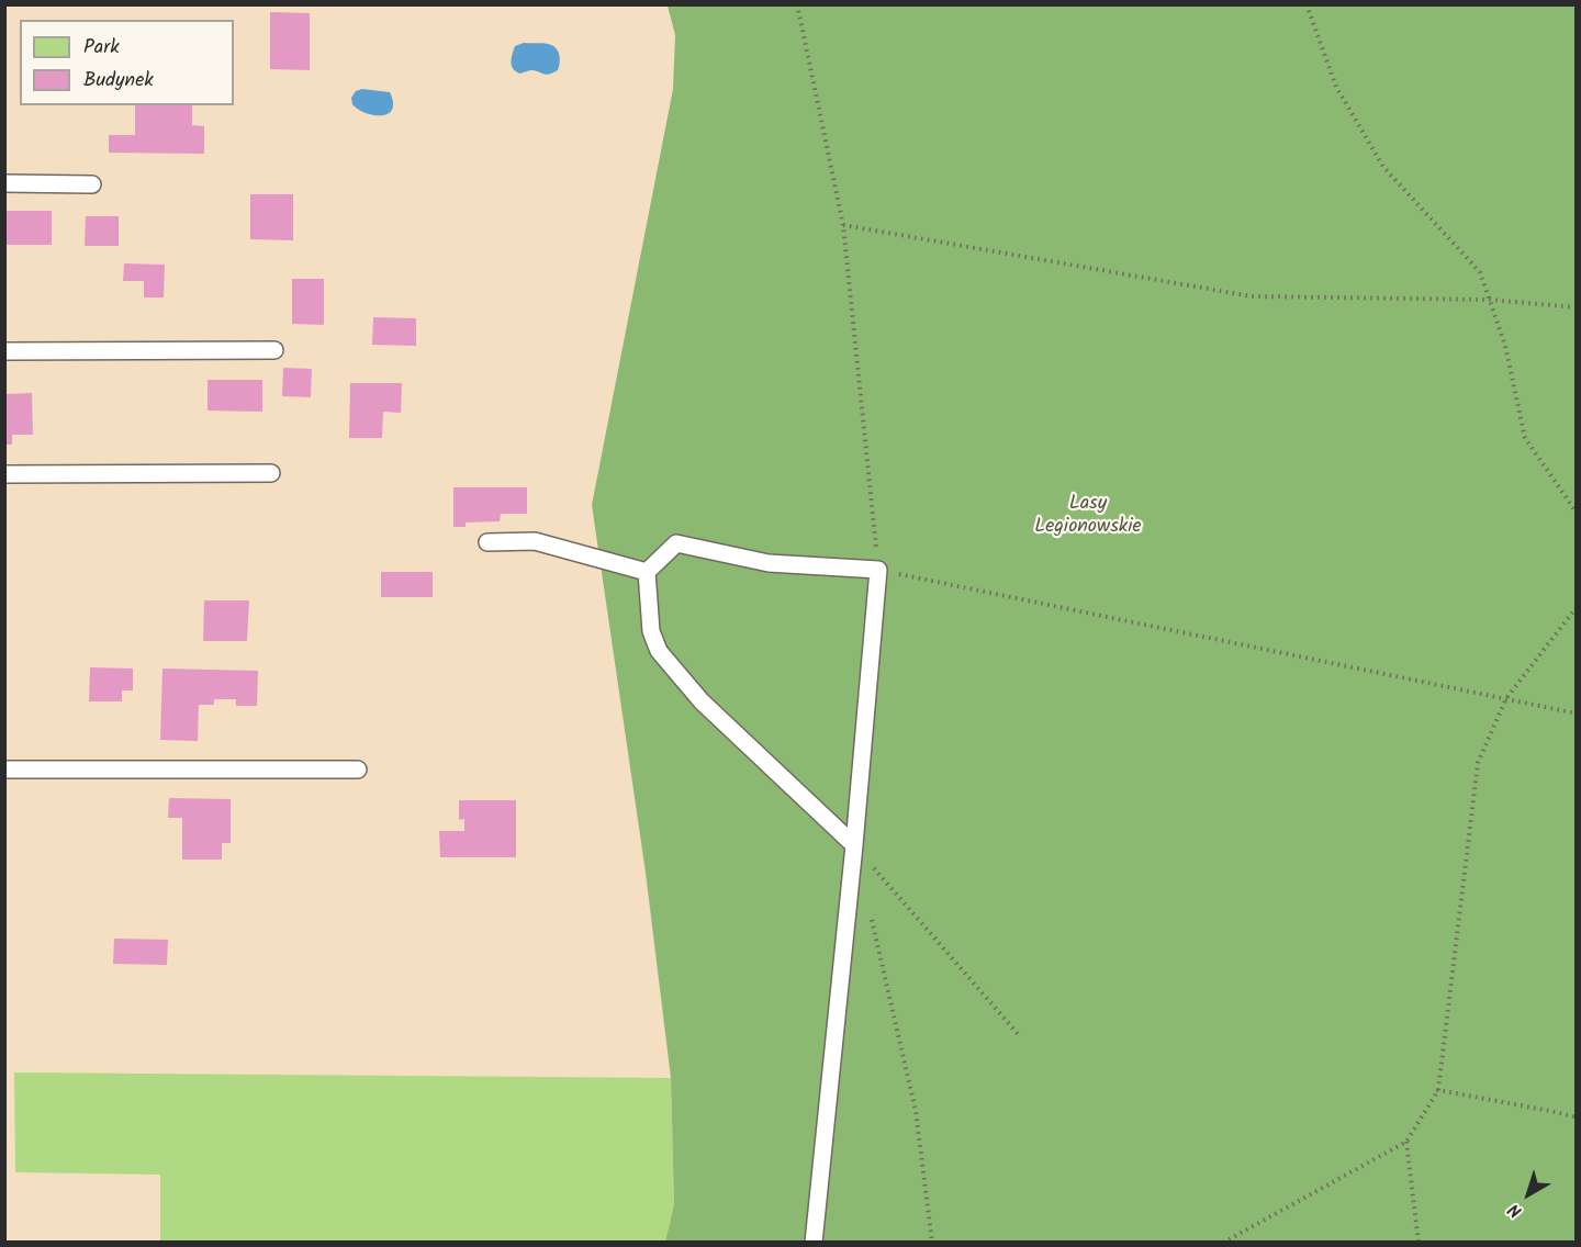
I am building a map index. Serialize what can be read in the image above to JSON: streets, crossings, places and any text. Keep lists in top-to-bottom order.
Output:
{
  "parks": ["Lasy Legionowskie"],
  "legend": ["Park", "Budynek"],
  "north": "bottom left"
}
